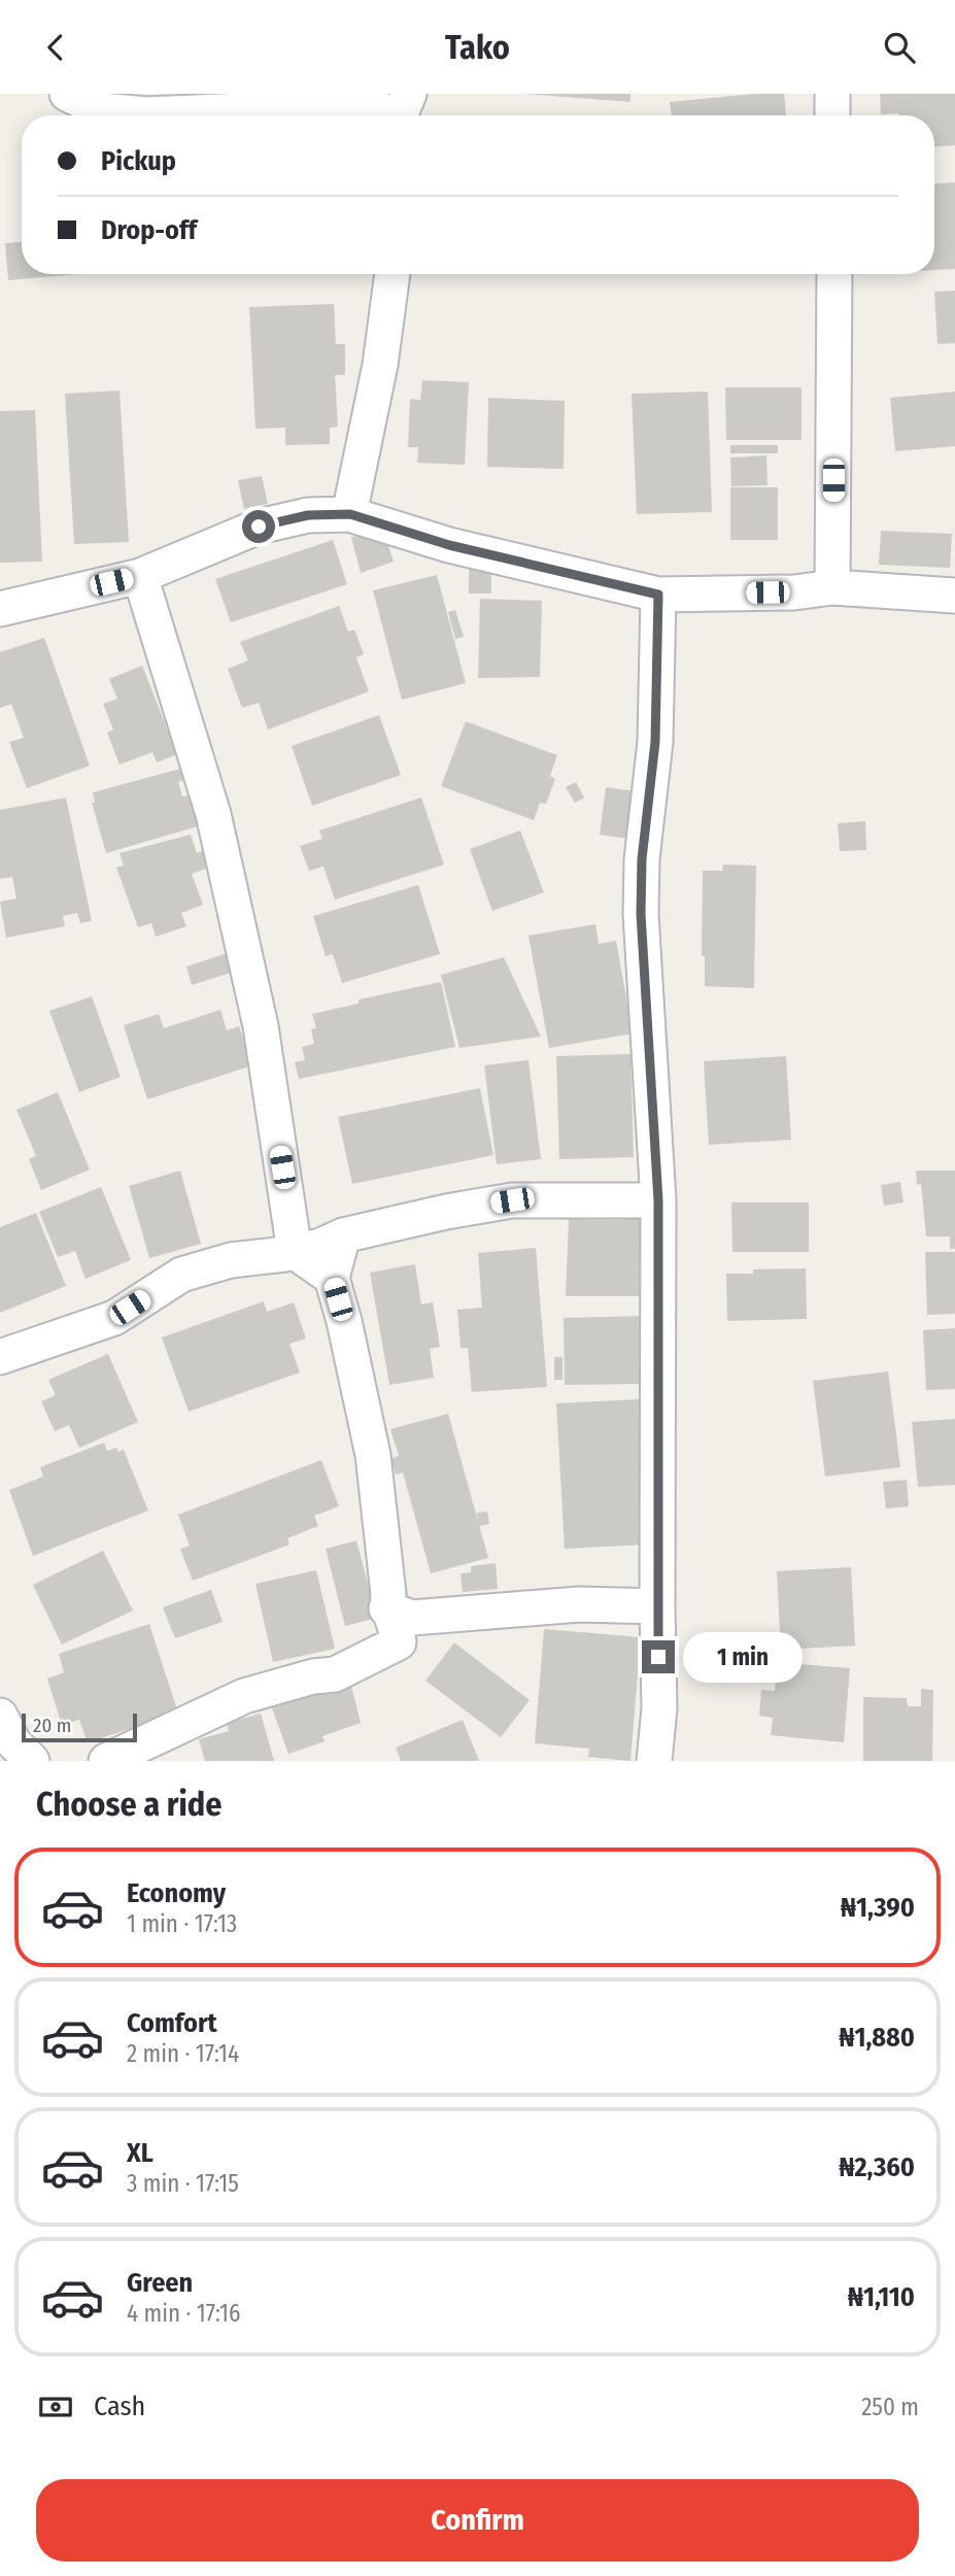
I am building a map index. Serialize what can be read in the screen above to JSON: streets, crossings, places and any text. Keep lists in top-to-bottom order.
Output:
{
  "scale_bar": "20 m",
  "page": {
    "header": "Tako",
    "banner": ["Pickup", "Drop-off"],
    "bubble": "1 min",
    "scale": "20 m",
    "heading": "Choose a ride",
    "list": [
      {
        "name": "Economy",
        "note": "1 min · 17:13",
        "value": "₦1,390"
      },
      {
        "name": "Comfort",
        "note": "2 min · 17:14",
        "value": "₦1,880"
      },
      {
        "name": "XL",
        "note": "3 min · 17:15",
        "value": "₦2,360"
      },
      {
        "name": "Green",
        "note": "4 min · 17:16",
        "value": "₦1,110"
      }
    ],
    "pay": ["Cash", "250 m"],
    "buttons": "Confirm"
  }
}
